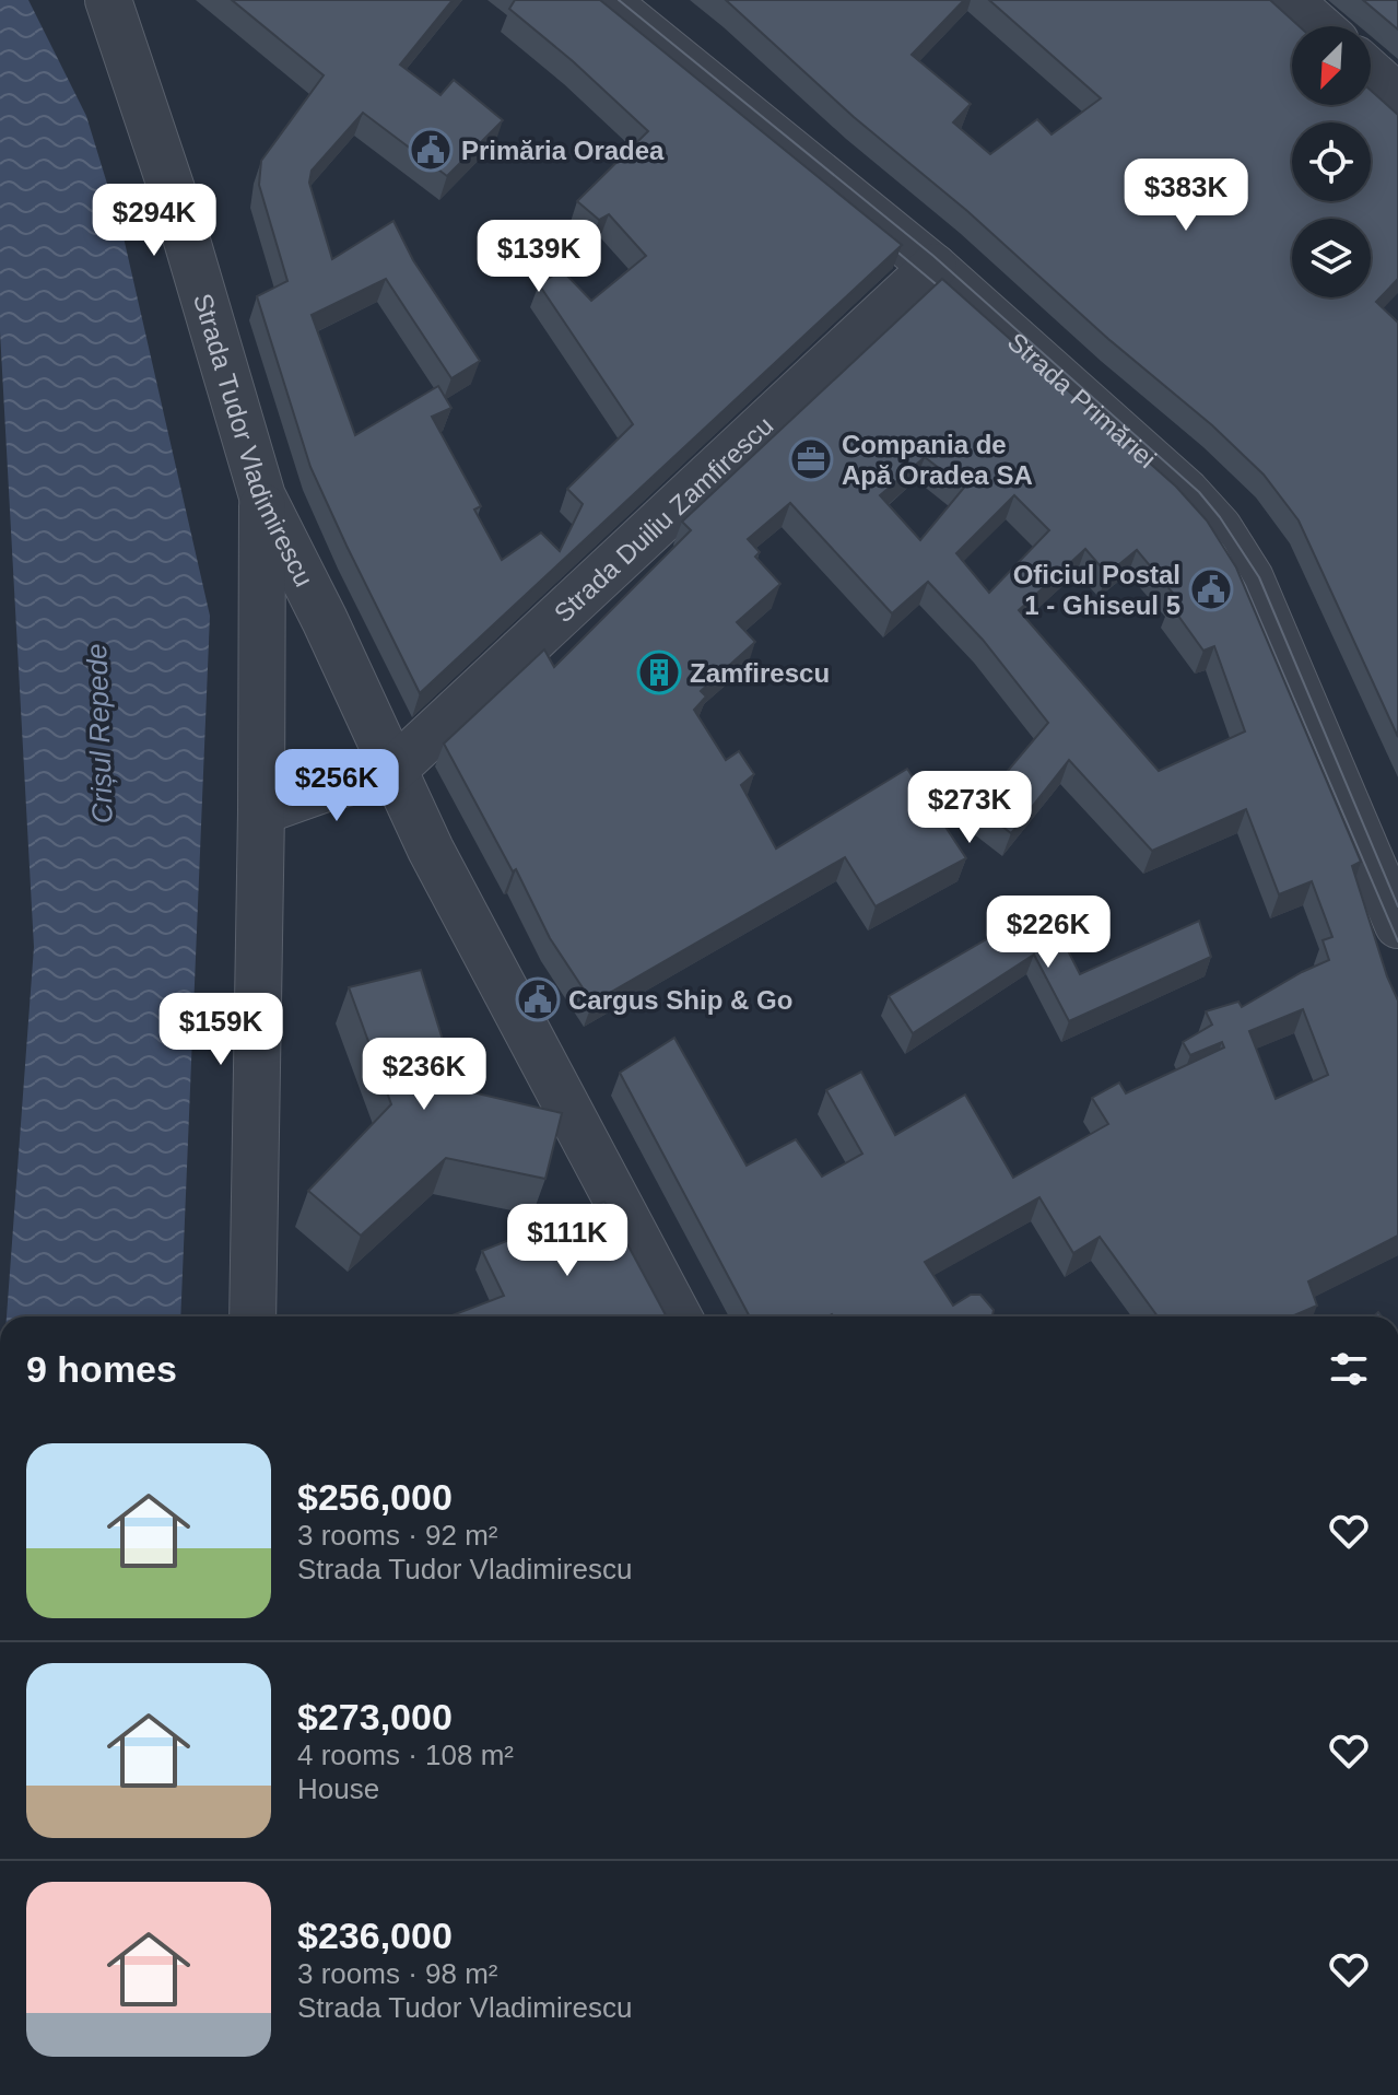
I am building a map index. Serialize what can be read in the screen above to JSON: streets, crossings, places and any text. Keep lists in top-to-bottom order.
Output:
{
  "streets": {
    "street": ["Strada Primăriei", "Strada Tudor Vladimirescu", "Strada Duiliu Zamfirescu"]
  },
  "crossings": [
    ["Strada Primăriei", "Strada Duiliu Zamfirescu"],
    ["Strada Tudor Vladimirescu", "Strada Duiliu Zamfirescu"]
  ],
  "water": ["Crișul Repede"],
  "places": {
    "public building": ["Primăria Oradea", "Oficiul Postal 1 - Ghiseul 5", "Cargus Ship & Go"],
    "office": ["Compania de Apă Oradea SA"],
    "building": ["Zamfirescu"]
  },
  "north": "bottom left",
  "page": {
    "price": [
      "$383K",
      "$294K",
      "$139K",
      "$256K",
      "$273K",
      "$226K",
      "$159K",
      "$236K",
      "$111K"
    ],
    "heading": "9 homes",
    "list": [
      {
        "name": "$256,000",
        "note": "3 rooms · 92 m² · Strada Tudor Vladimirescu"
      },
      {
        "name": "$273,000",
        "note": "4 rooms · 108 m² · House"
      },
      {
        "name": "$236,000",
        "note": "3 rooms · 98 m² · Strada Tudor Vladimirescu"
      }
    ]
  }
}
